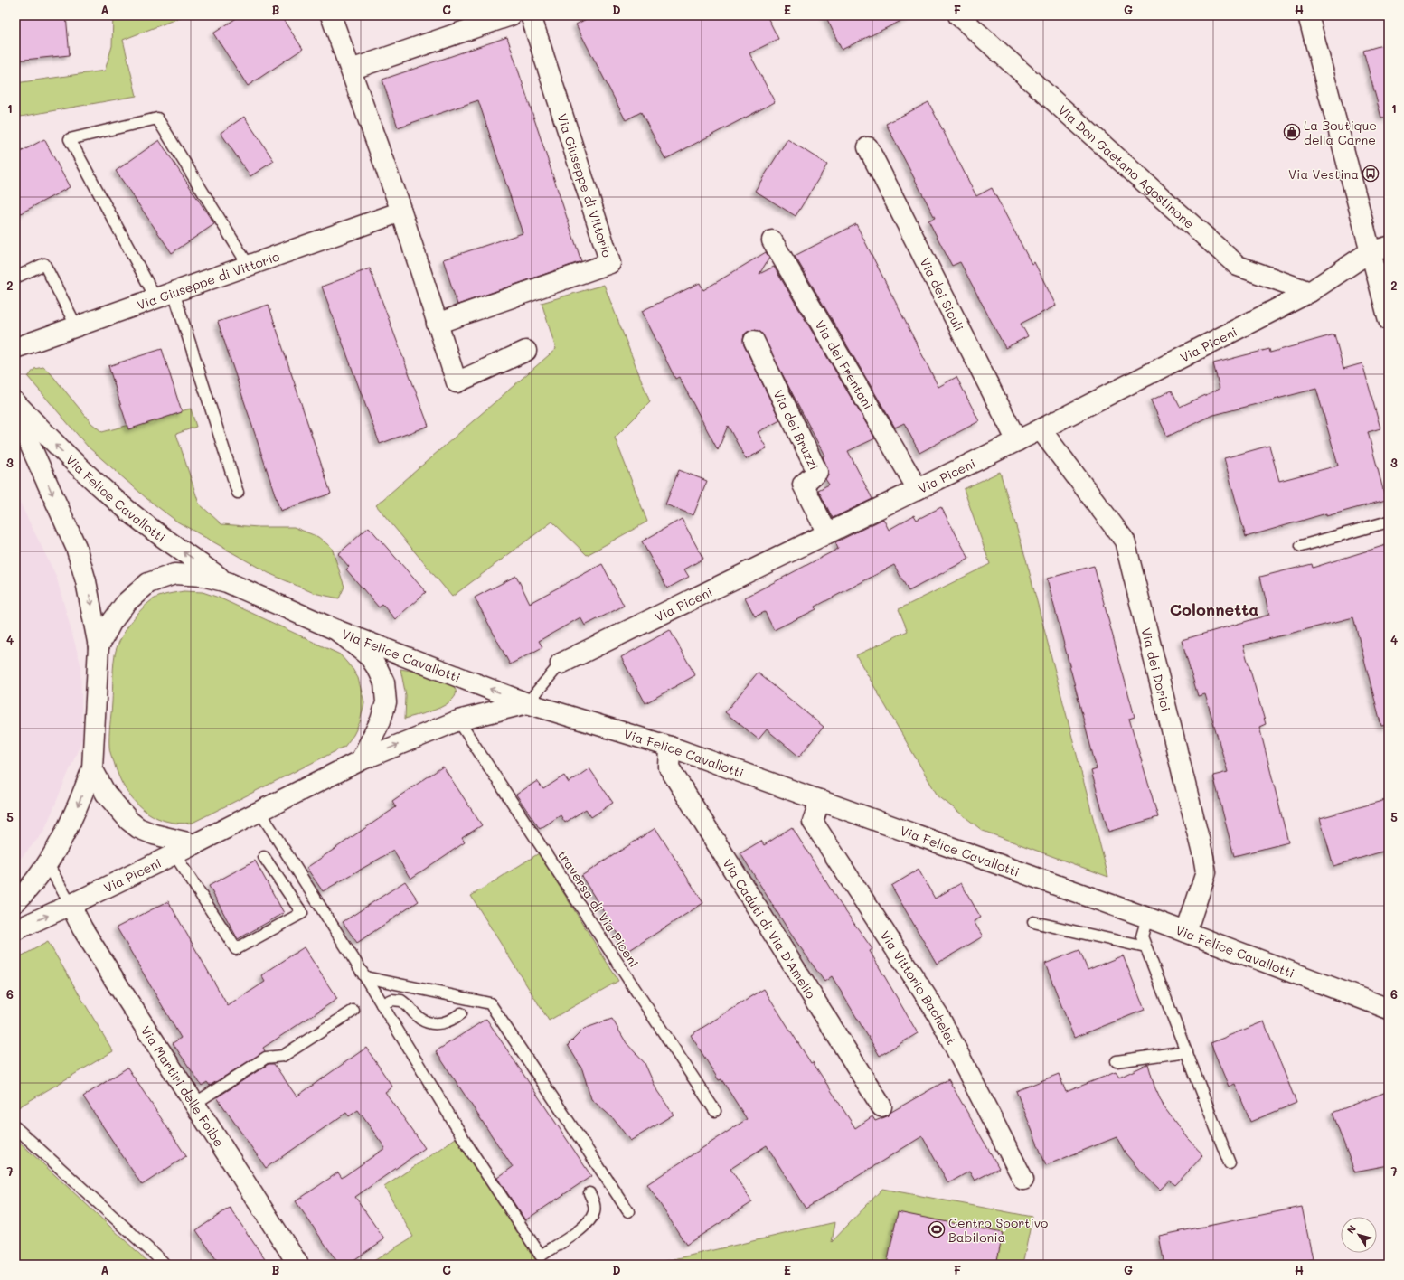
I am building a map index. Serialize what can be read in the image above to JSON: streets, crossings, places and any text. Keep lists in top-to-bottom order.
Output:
{
  "streets": {
    "street": [
      "Via Don Gaetano Agostinone",
      "Via Giuseppe di Vittorio",
      "Via dei Siculi",
      "Via Piceni",
      "Via dei Frentani",
      "Via dei Bruzzi",
      "Via Felice Cavallotti",
      "Via dei Dorici",
      "Via Caduti di Via D'Amelio",
      "Via Vittorio Bachelet",
      "Via Martiri delle Foibe"
    ],
    "lane": ["traversa di Via Piceni"]
  },
  "crossings": [
    ["Via Don Gaetano Agostinone", "Via Piceni"],
    ["Via dei Siculi", "Via Piceni"],
    ["Via Piceni", "Via dei Frentani"],
    ["Via Piceni", "Via dei Bruzzi"],
    ["Via Piceni", "Via Felice Cavallotti"],
    ["Via Piceni", "Via dei Dorici"],
    ["Via Piceni", "Via Martiri delle Foibe"],
    ["Via Felice Cavallotti", "Via dei Dorici"],
    ["Via Felice Cavallotti", "Via Caduti di Via D'Amelio"],
    ["Via Felice Cavallotti", "Via Vittorio Bachelet"]
  ],
  "districts": ["Colonnetta"],
  "places": {
    "shop": ["La Boutique della Carne"],
    "bus stop": ["Via Vestina"],
    "sports": ["Centro Sportivo Babilonia"]
  },
  "north": "top left",
  "grid": {
    "columns": [
      "A",
      "B",
      "C",
      "D",
      "E",
      "F",
      "G",
      "H"
    ],
    "rows": [
      "1",
      "2",
      "3",
      "4",
      "5",
      "6",
      "7"
    ]
  }
}
